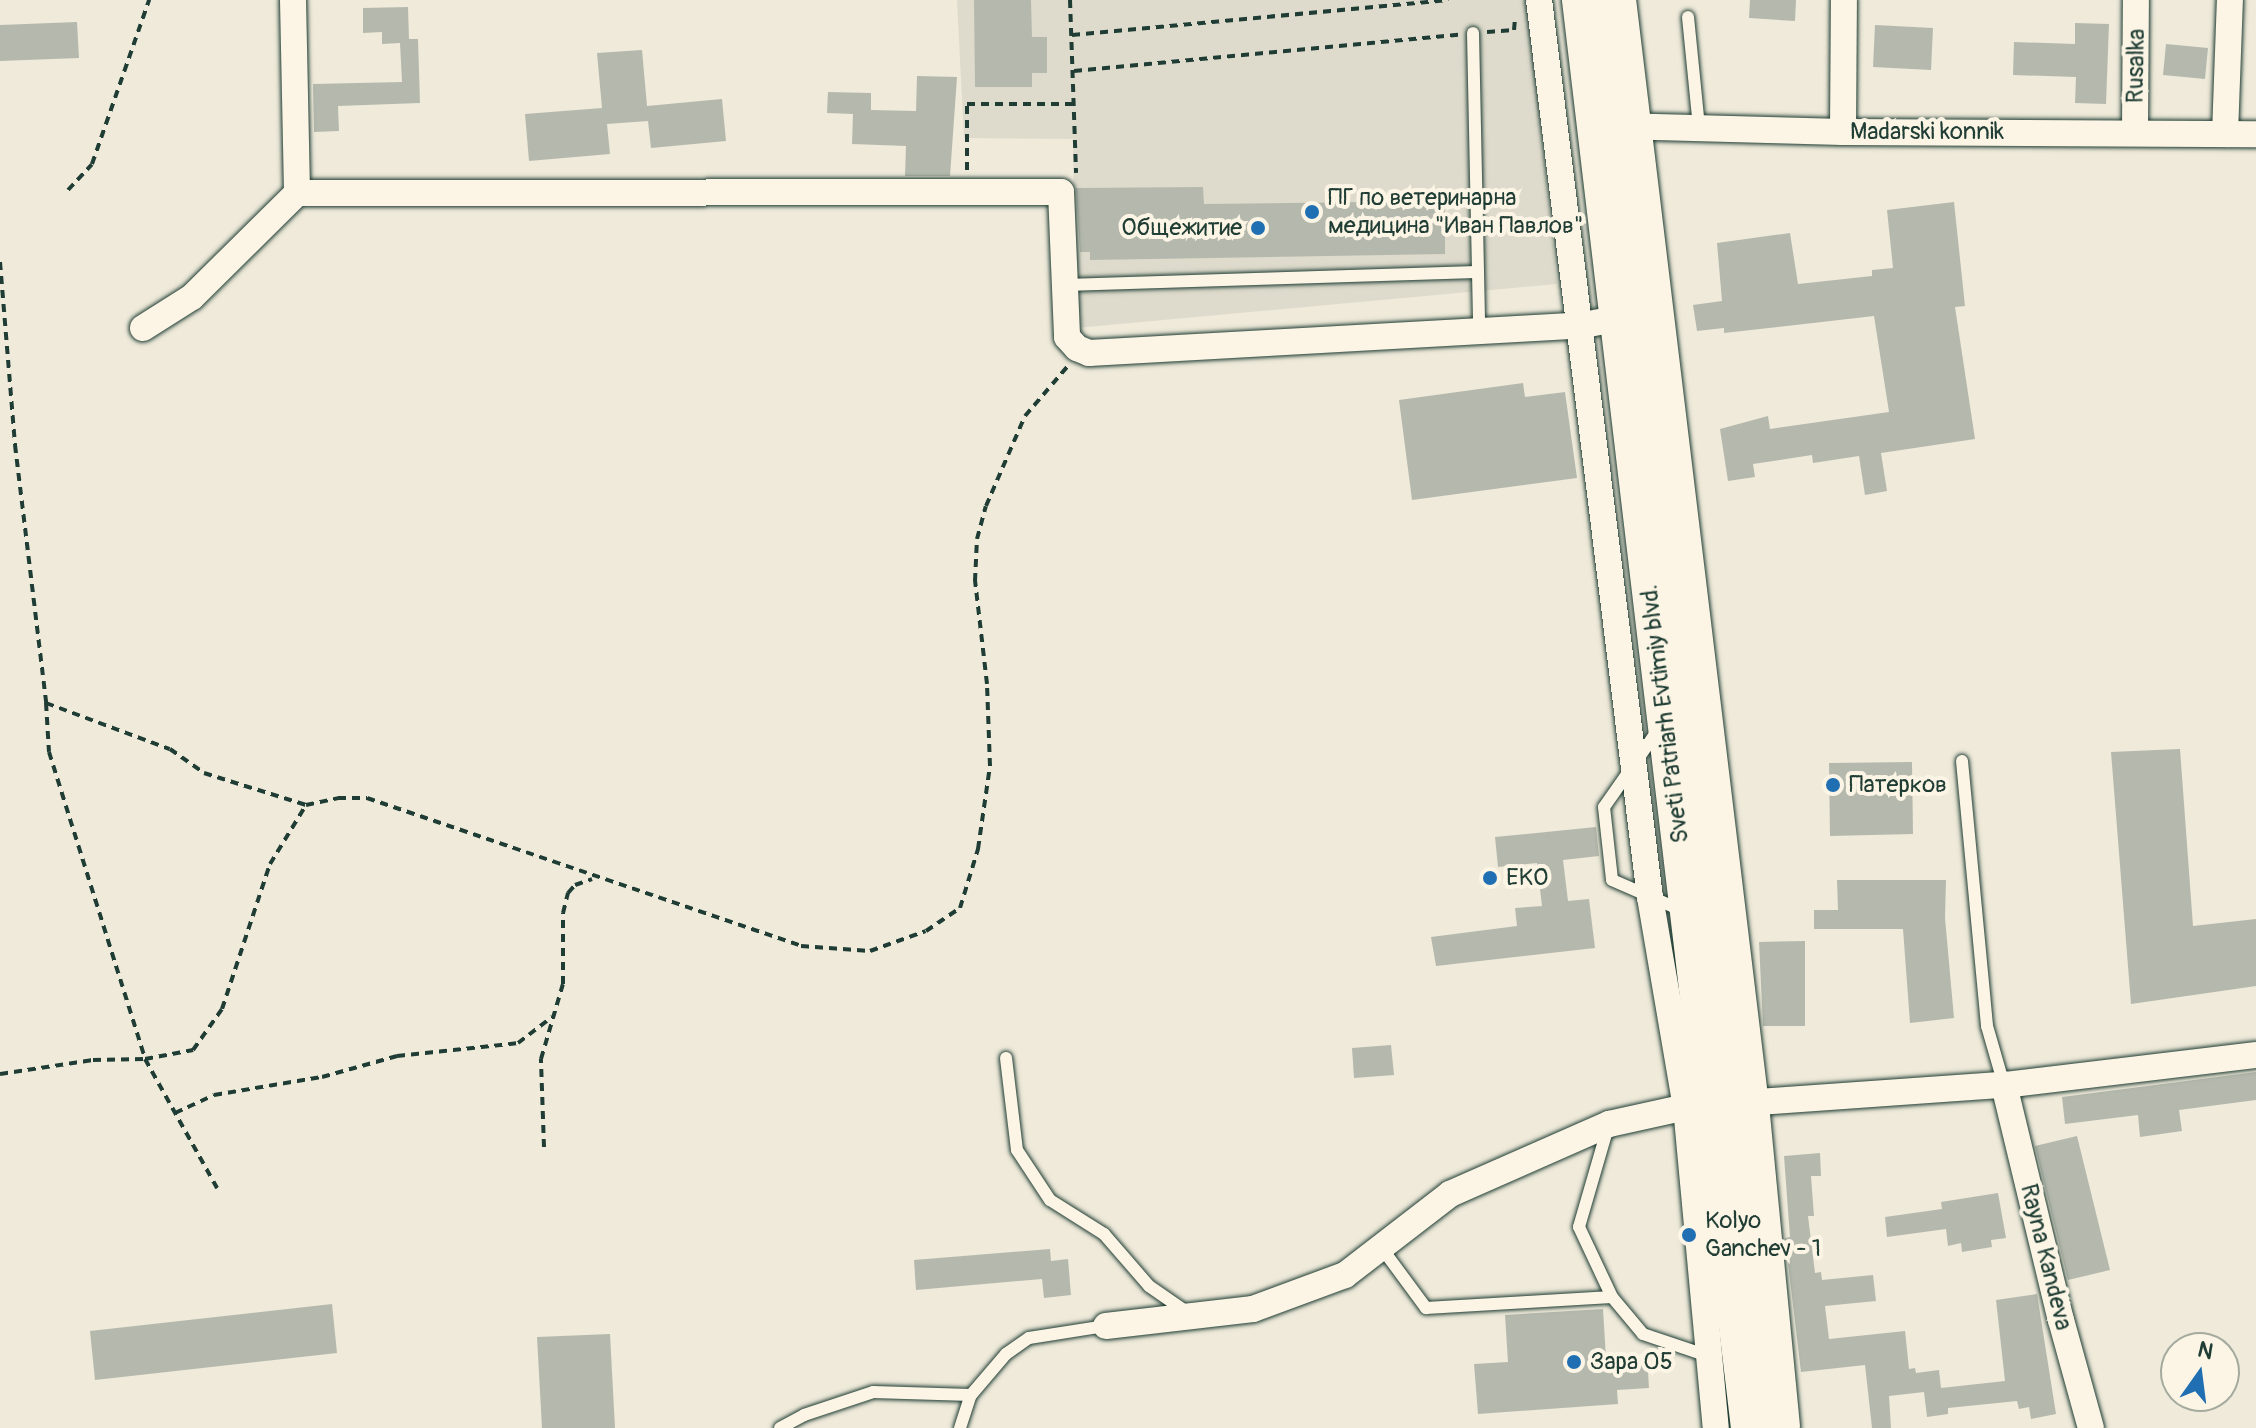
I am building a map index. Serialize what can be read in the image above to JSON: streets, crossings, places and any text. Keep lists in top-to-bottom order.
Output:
{
  "streets": {
    "main road": ["Sveti Patriarh Evtimiy blvd."],
    "street": ["Rusalka", "Madarski konnik", "Rayna Kandeva"]
  },
  "crossings": [
    ["Rusalka", "Madarski konnik"],
    ["Madarski konnik", "Sveti Patriarh Evtimiy blvd."]
  ],
  "places": [
    "ПГ по ветеринарна медицина \"Иван Павлов\"",
    "Общежитие",
    "Патерков",
    "EKO",
    "Kolyo Ganchev - 1",
    "Зара 05"
  ],
  "north": "top"
}
